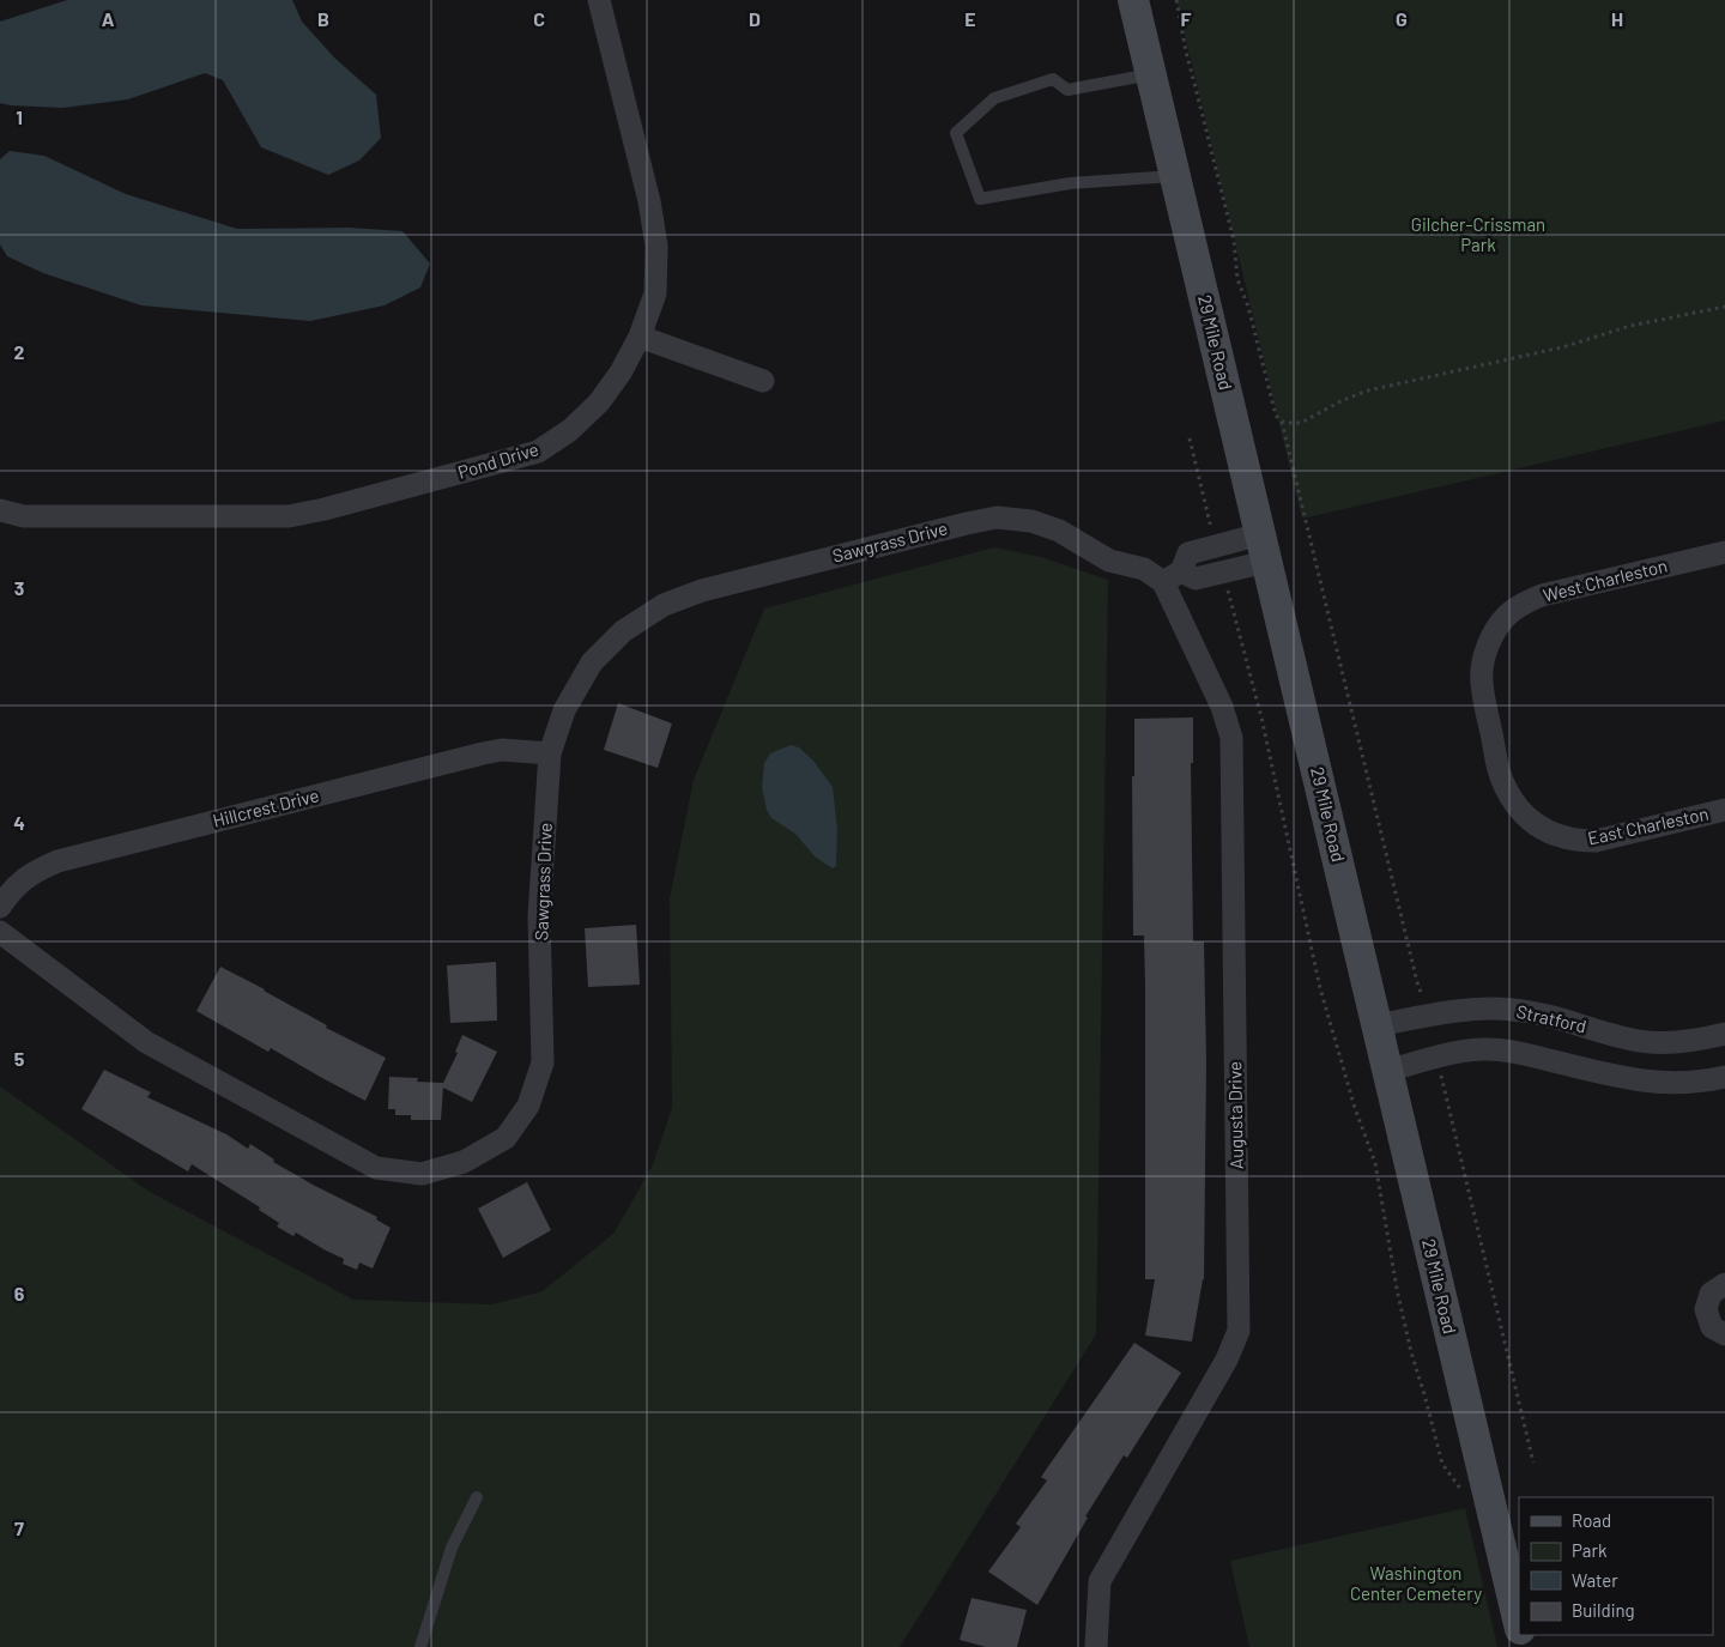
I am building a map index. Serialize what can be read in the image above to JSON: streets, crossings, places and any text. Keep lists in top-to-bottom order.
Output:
{
  "streets": {
    "street": [
      "29 Mile Road",
      "Pond Drive",
      "Sawgrass Drive",
      "West Charleston",
      "Hillcrest Drive",
      "East Charleston",
      "Stratford",
      "Augusta Drive"
    ]
  },
  "crossings": [
    ["29 Mile Road", "Stratford"],
    ["Sawgrass Drive", "Hillcrest Drive"],
    ["Sawgrass Drive", "Augusta Drive"],
    ["West Charleston", "East Charleston"]
  ],
  "parks": ["Gilcher-Crissman Park", "Washington Center Cemetery"],
  "legend": [
    "Road",
    "Park",
    "Water",
    "Building"
  ],
  "grid": {
    "columns": [
      "A",
      "B",
      "C",
      "D",
      "E",
      "F",
      "G",
      "H"
    ],
    "rows": [
      "1",
      "2",
      "3",
      "4",
      "5",
      "6",
      "7"
    ]
  }
}
